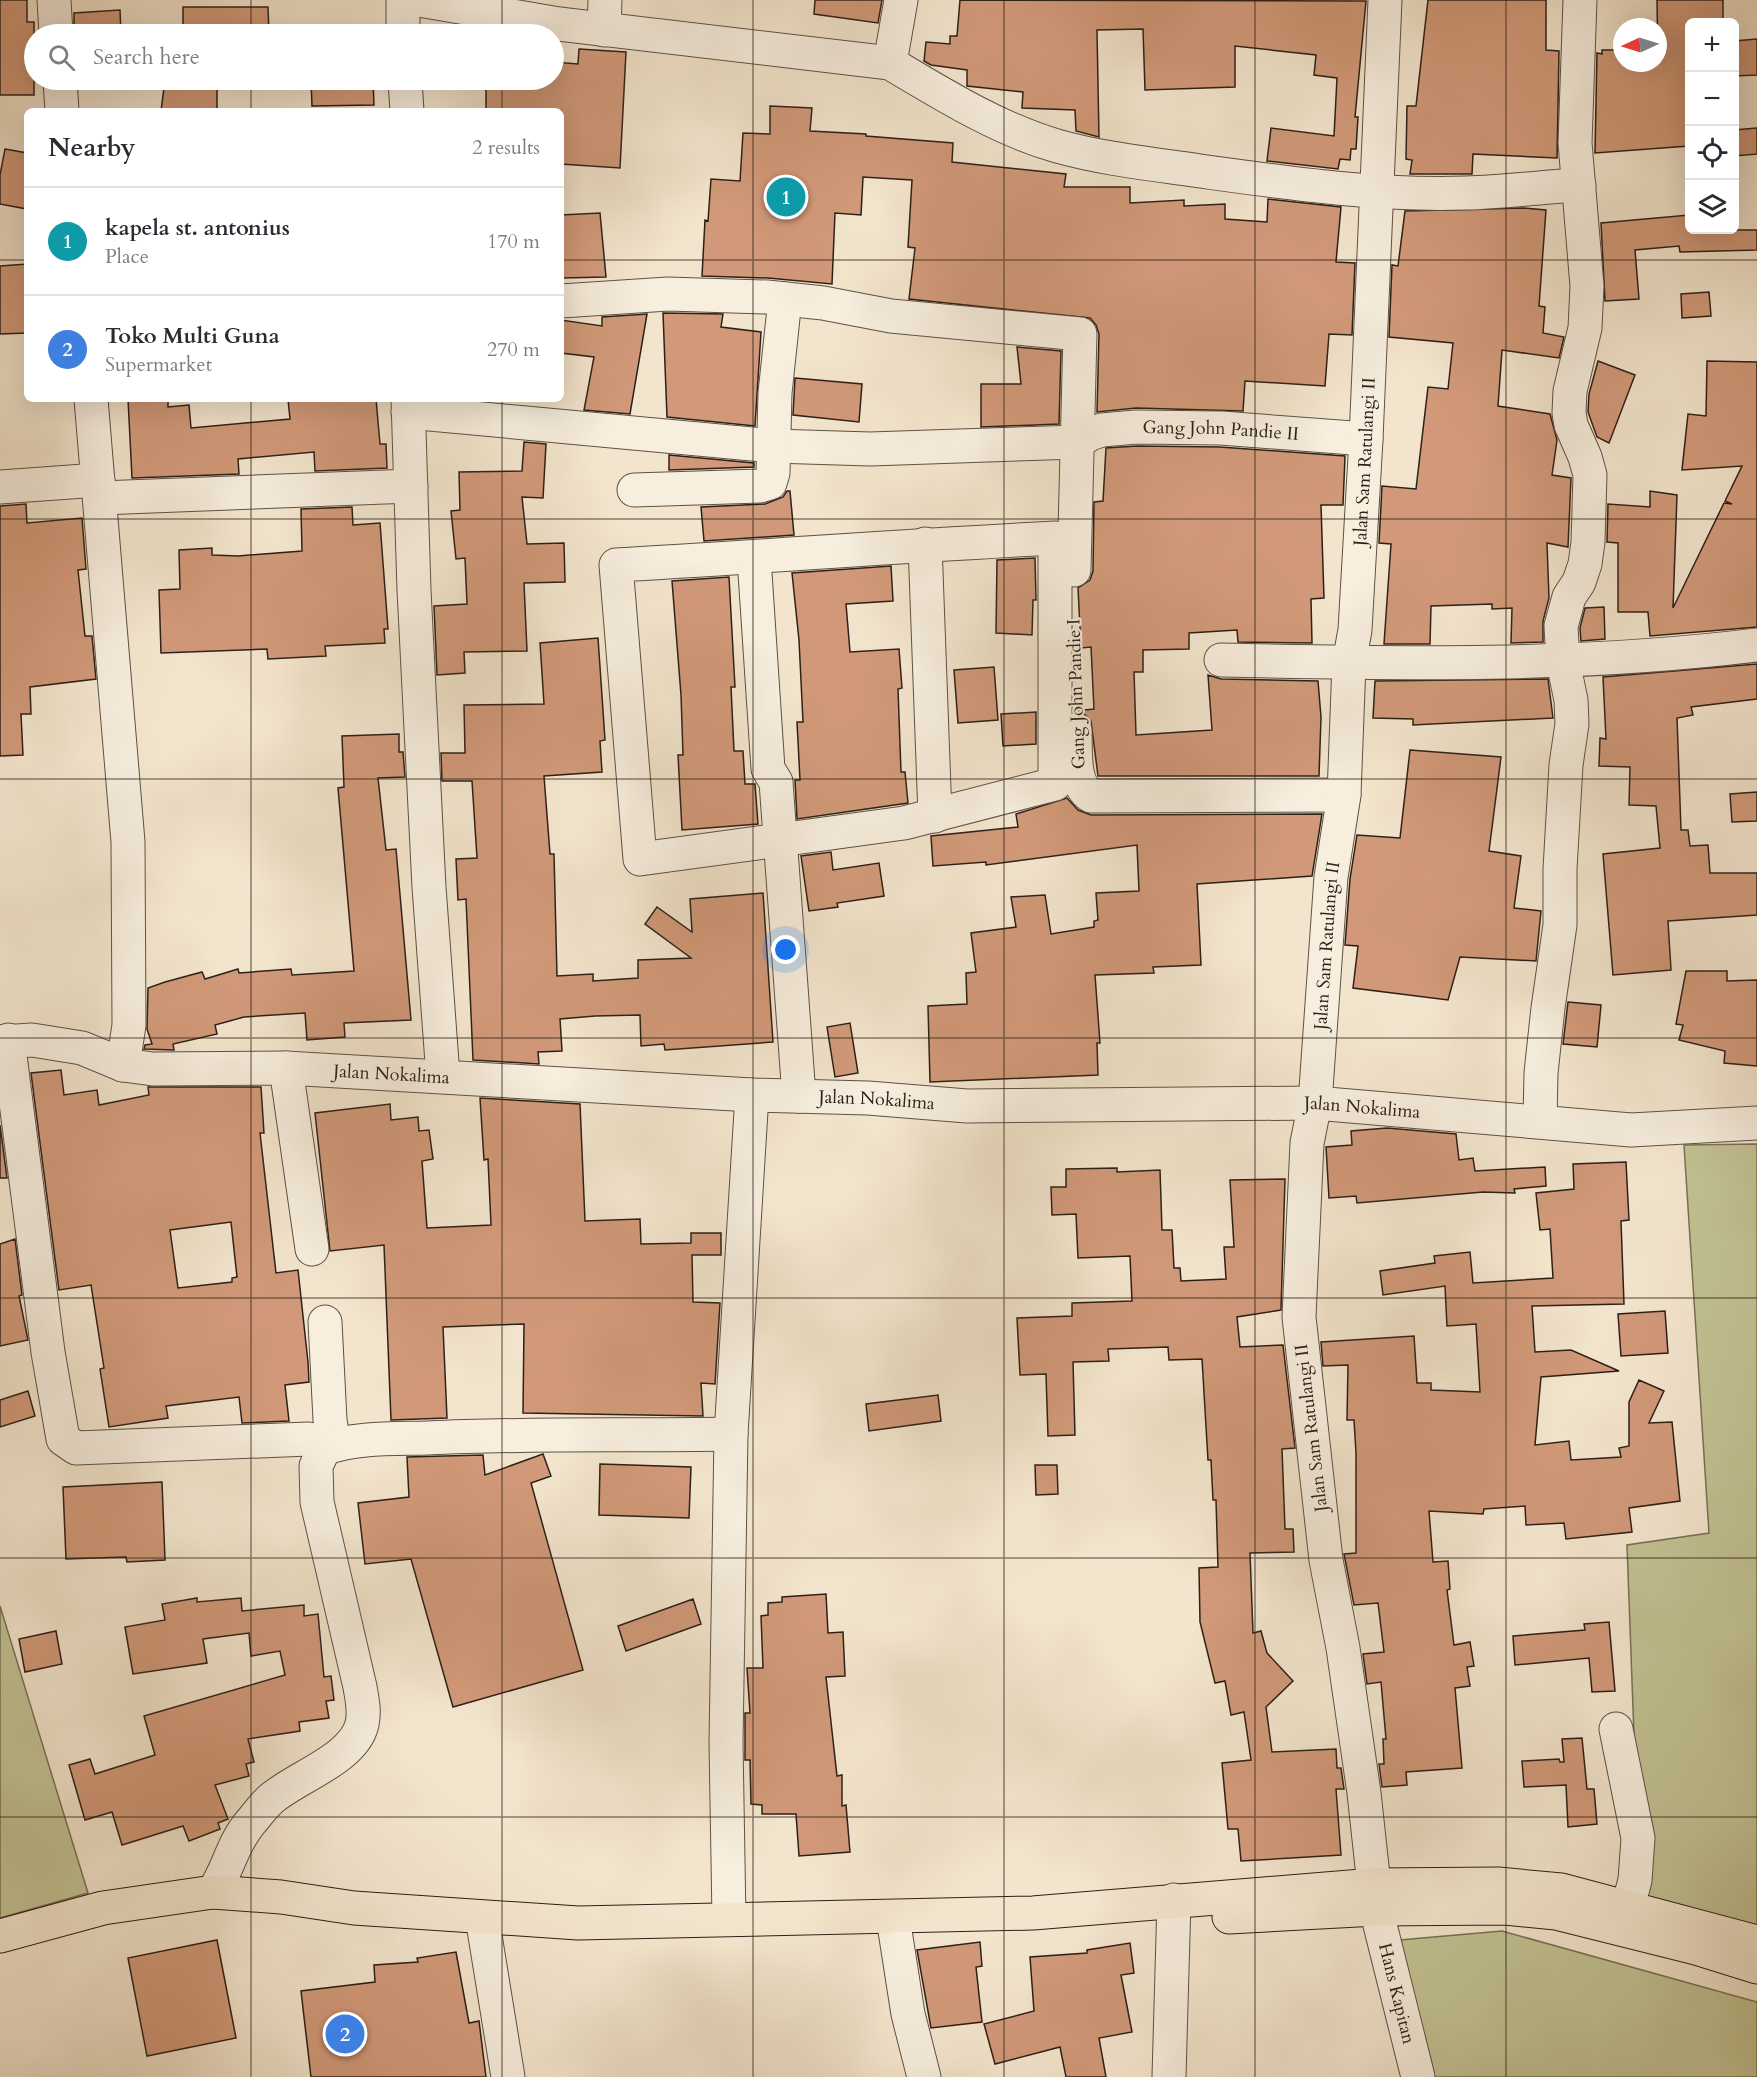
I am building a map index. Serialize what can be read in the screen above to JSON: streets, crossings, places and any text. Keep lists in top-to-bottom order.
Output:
{
  "streets": {
    "street": [
      "Gang John Pandie II",
      "Jalan Sam Ratulangi II",
      "Gang John Pandie I",
      "Jalan Nokalima",
      "Hans Kapitan"
    ]
  },
  "crossings": [
    ["Gang John Pandie II", "Jalan Sam Ratulangi II"],
    ["Gang John Pandie II", "Gang John Pandie I"],
    ["Jalan Sam Ratulangi II", "Gang John Pandie I"],
    ["Jalan Sam Ratulangi II", "Jalan Nokalima"],
    ["Jalan Sam Ratulangi II", "Hans Kapitan"]
  ],
  "north": "left",
  "page": {
    "map_buttons": ["+", "−"],
    "search": "Search here",
    "heading": ["Nearby", "2 results"],
    "pins": ["1", "2"],
    "list": [
      {
        "mark": "1",
        "name": "kapela st. antonius",
        "note": "Place",
        "value": "170 m"
      },
      {
        "mark": "2",
        "name": "Toko Multi Guna",
        "note": "Supermarket",
        "value": "270 m"
      }
    ]
  }
}
